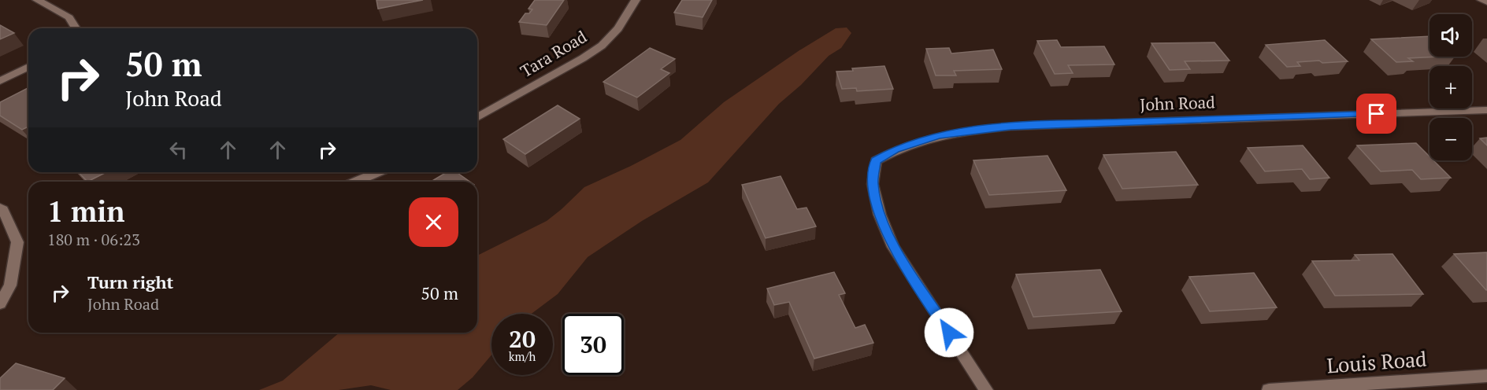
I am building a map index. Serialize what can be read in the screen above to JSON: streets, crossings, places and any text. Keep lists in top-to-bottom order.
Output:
{
  "streets": {
    "street": ["Tara Road", "John Road", "Louis Road"]
  },
  "page": {
    "map_buttons": ["+", "−"],
    "turn": ["50 m", "John Road"],
    "heading": ["1 min", "180 m · 06:23"],
    "list": [
      {
        "name": "Turn right",
        "note": "John Road",
        "value": "50 m"
      }
    ],
    "speed": "20 km/h",
    "limit": "30"
  }
}
